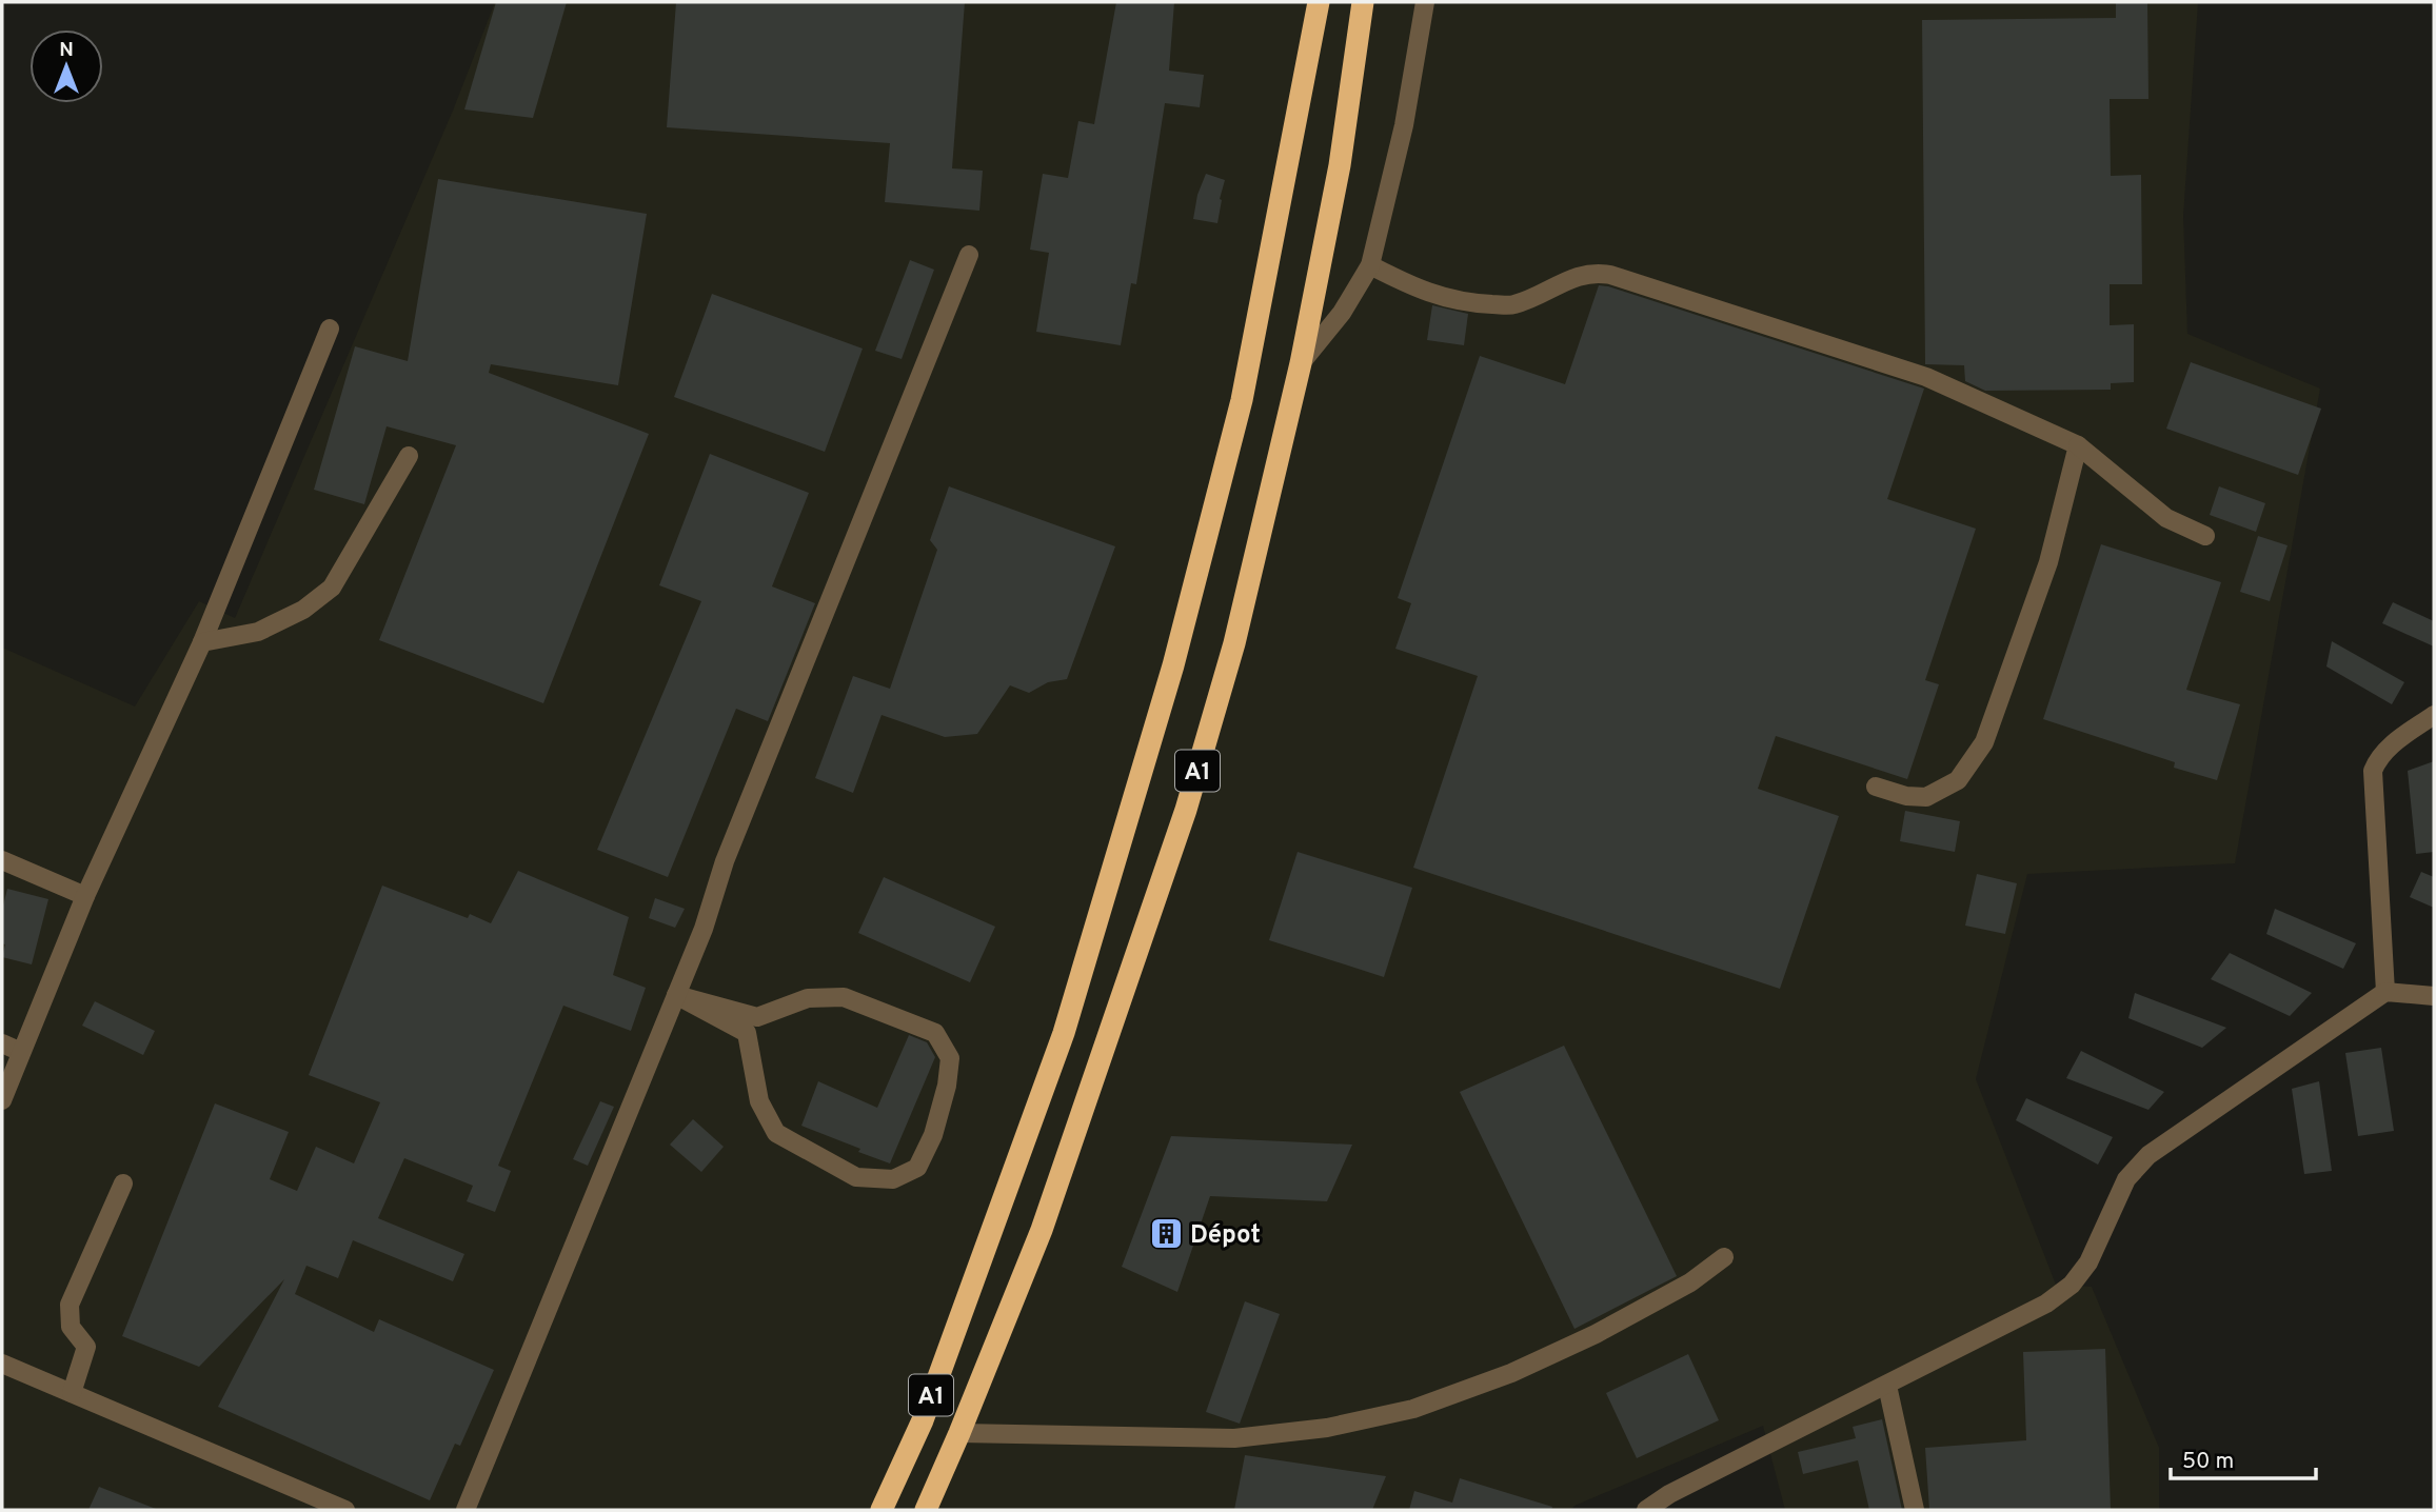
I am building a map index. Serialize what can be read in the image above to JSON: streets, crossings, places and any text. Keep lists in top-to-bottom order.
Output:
{
  "streets": {
    "highway": ["A1"]
  },
  "places": {
    "building": ["Dépot"]
  },
  "scale_bar": "50 m",
  "north": "top"
}
